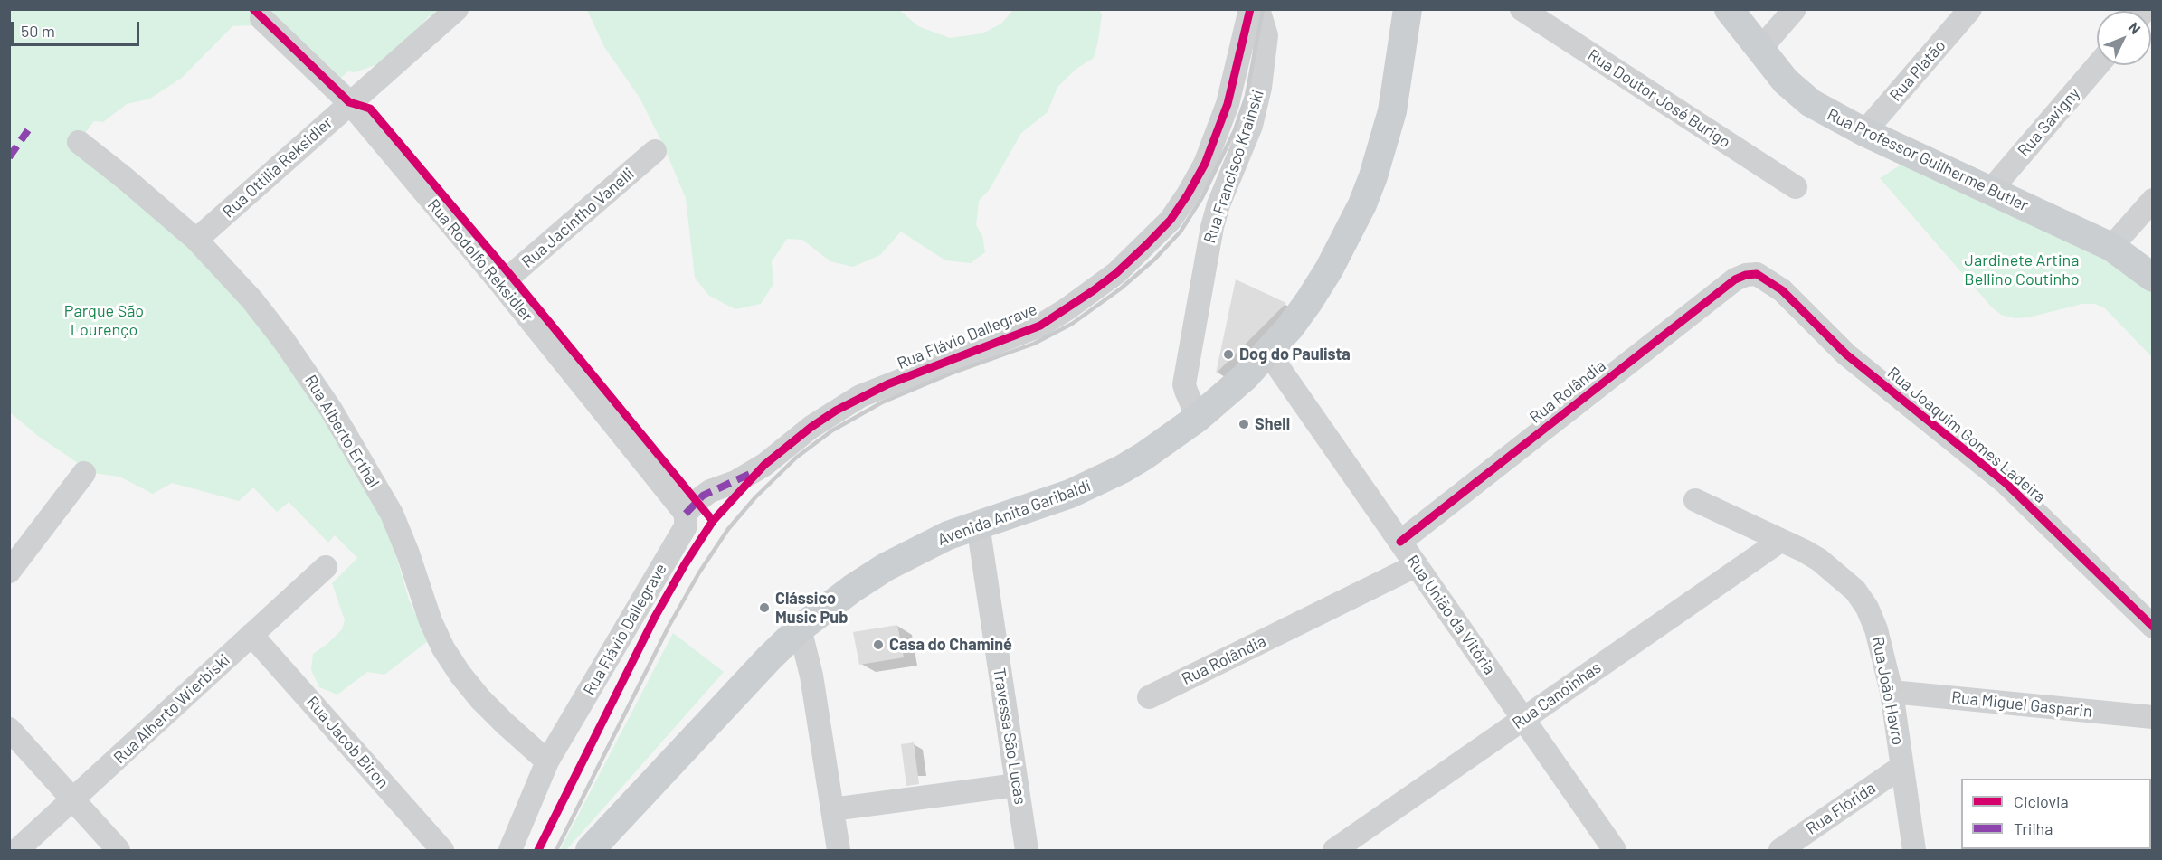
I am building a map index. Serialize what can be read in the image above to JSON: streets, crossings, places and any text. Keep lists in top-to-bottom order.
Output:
{
  "streets": {
    "main road": ["Rua Professor Guilherme Butler", "Avenida Anita Garibaldi"],
    "street": [
      "Rua Platão",
      "Rua Doutor José Burigo",
      "Rua Savigny",
      "Rua Francisco Krainski",
      "Rua Ottília Reksidler",
      "Rua Jacintho Vanelli",
      "Rua Rodolfo Reksidler",
      "Rua Flávio Dallegrave",
      "Rua Rolândia",
      "Rua Alberto Erthal",
      "Rua Joaquim Gomes Ladeira",
      "Rua União da Vitória",
      "Rua João Havro",
      "Rua Canoinhas",
      "Rua Miguel Gasparin",
      "Rua Alberto Wierbiski",
      "Travessa São Lucas",
      "Rua Jacob Biron",
      "Rua Flórida"
    ]
  },
  "crossings": [
    ["Rua Platão", "Rua Professor Guilherme Butler"],
    ["Rua Savigny", "Rua Professor Guilherme Butler"],
    ["Rua Francisco Krainski", "Avenida Anita Garibaldi"],
    ["Rua Ottília Reksidler", "Rua Rodolfo Reksidler"],
    ["Rua Ottília Reksidler", "Rua Alberto Erthal"],
    ["Rua Jacintho Vanelli", "Rua Rodolfo Reksidler"],
    ["Rua Rodolfo Reksidler", "Rua Flávio Dallegrave"],
    ["Rua Flávio Dallegrave", "Rua Alberto Erthal"],
    ["Rua Rolândia", "Rua Joaquim Gomes Ladeira"],
    ["Rua Rolândia", "Rua União da Vitória"],
    ["Avenida Anita Garibaldi", "Rua União da Vitória"],
    ["Avenida Anita Garibaldi", "Travessa São Lucas"],
    ["Rua União da Vitória", "Rua Canoinhas"],
    ["Rua João Havro", "Rua Canoinhas"],
    ["Rua João Havro", "Rua Miguel Gasparin"],
    ["Rua João Havro", "Rua Flórida"],
    ["Rua Alberto Wierbiski", "Rua Jacob Biron"]
  ],
  "parks": ["Jardinete Artina Bellino Coutinho", "Parque São Lourenço"],
  "places": [
    "Dog do Paulista",
    "Shell",
    "Clássico Music Pub",
    "Casa do Chaminé"
  ],
  "legend": ["Ciclovia", "Trilha"],
  "scale_bar": "50 m",
  "north": "top right"
}
